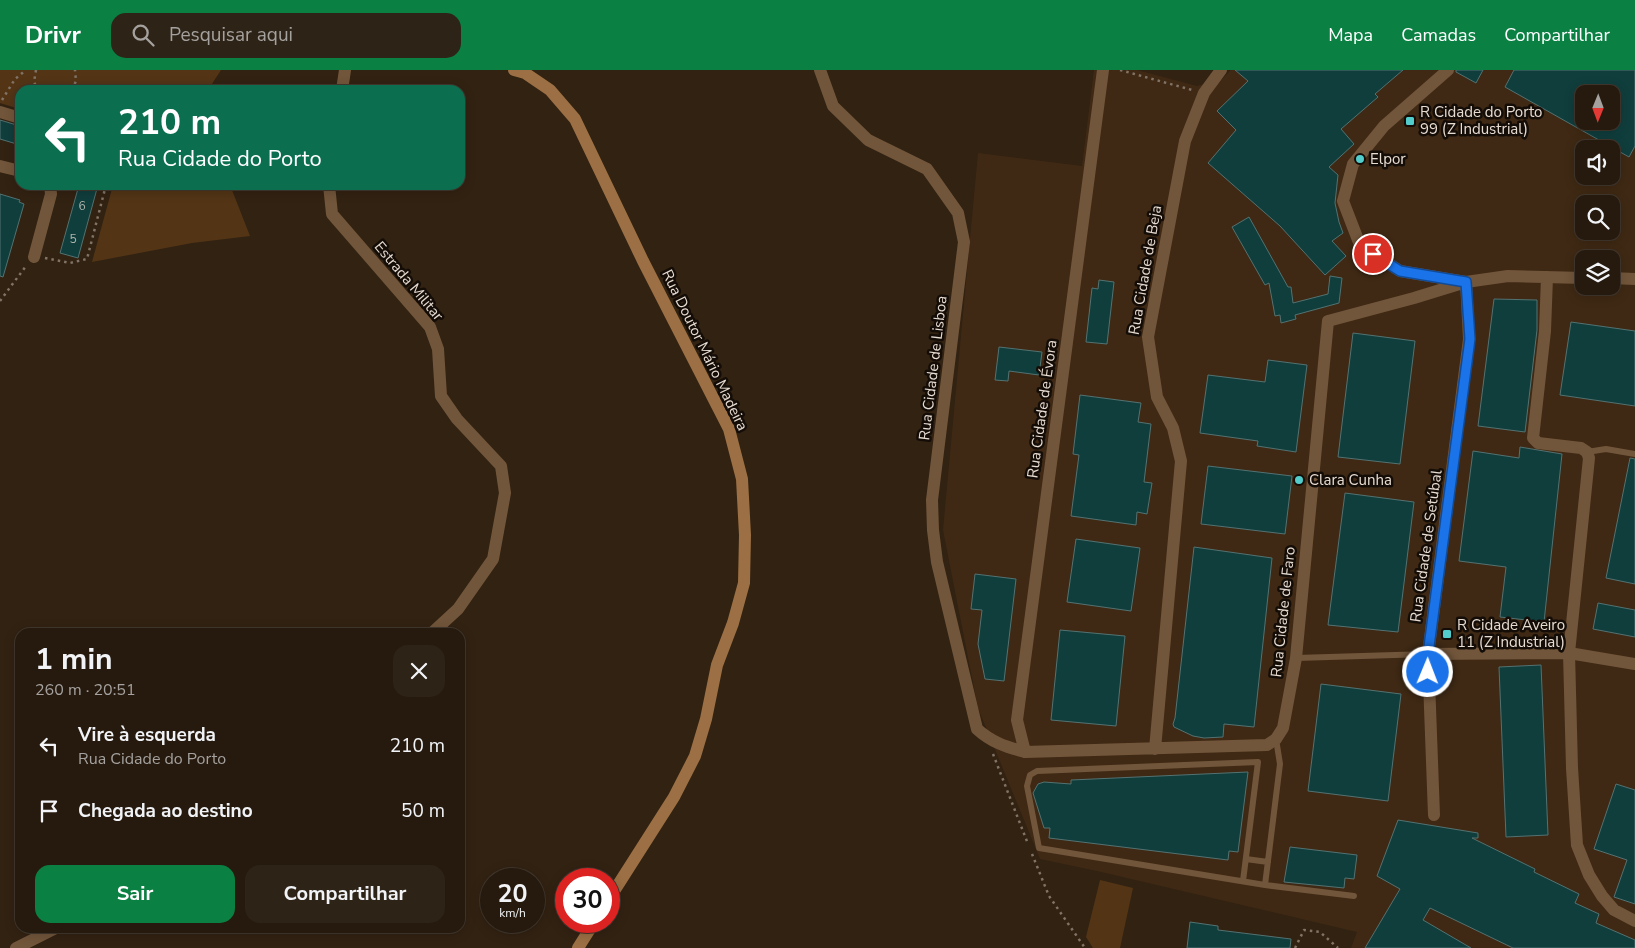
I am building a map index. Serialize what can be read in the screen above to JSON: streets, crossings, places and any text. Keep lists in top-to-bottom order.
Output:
{
  "streets": {
    "main road": ["Rua Doutor Mário Madeira"],
    "street": [
      "Rua Cidade de Beja",
      "Estrada Militar",
      "Rua Cidade de Lisboa",
      "Rua Cidade de Évora",
      "Rua Cidade de Setúbal",
      "Rua Cidade de Faro"
    ]
  },
  "crossings": [
    ["Rua Cidade de Lisboa", "Rua Cidade de Évora"],
    ["Rua Cidade de Setúbal", "Rua Cidade de Faro"]
  ],
  "places": {
    "transit": ["R Cidade do Porto 99 (Z Industrial)", "R Cidade Aveiro 11 (Z Industrial)"],
    "other": ["Elpor", "Clara Cunha"]
  },
  "house_numbers": ["6", "5"],
  "north": "bottom",
  "page": {
    "header": "Drivr",
    "search": "Pesquisar aqui",
    "nav": ["Mapa", "Camadas", "Compartilhar"],
    "turn": ["210 m", "Rua Cidade do Porto"],
    "heading": ["1 min", "260 m · 20:51"],
    "list": [
      {
        "name": "Vire à esquerda",
        "note": "Rua Cidade do Porto",
        "value": "210 m"
      },
      {
        "name": "Chegada ao destino",
        "value": "50 m"
      }
    ],
    "buttons": ["Sair", "Compartilhar"],
    "speed": "20 km/h",
    "limit": "30"
  }
}
